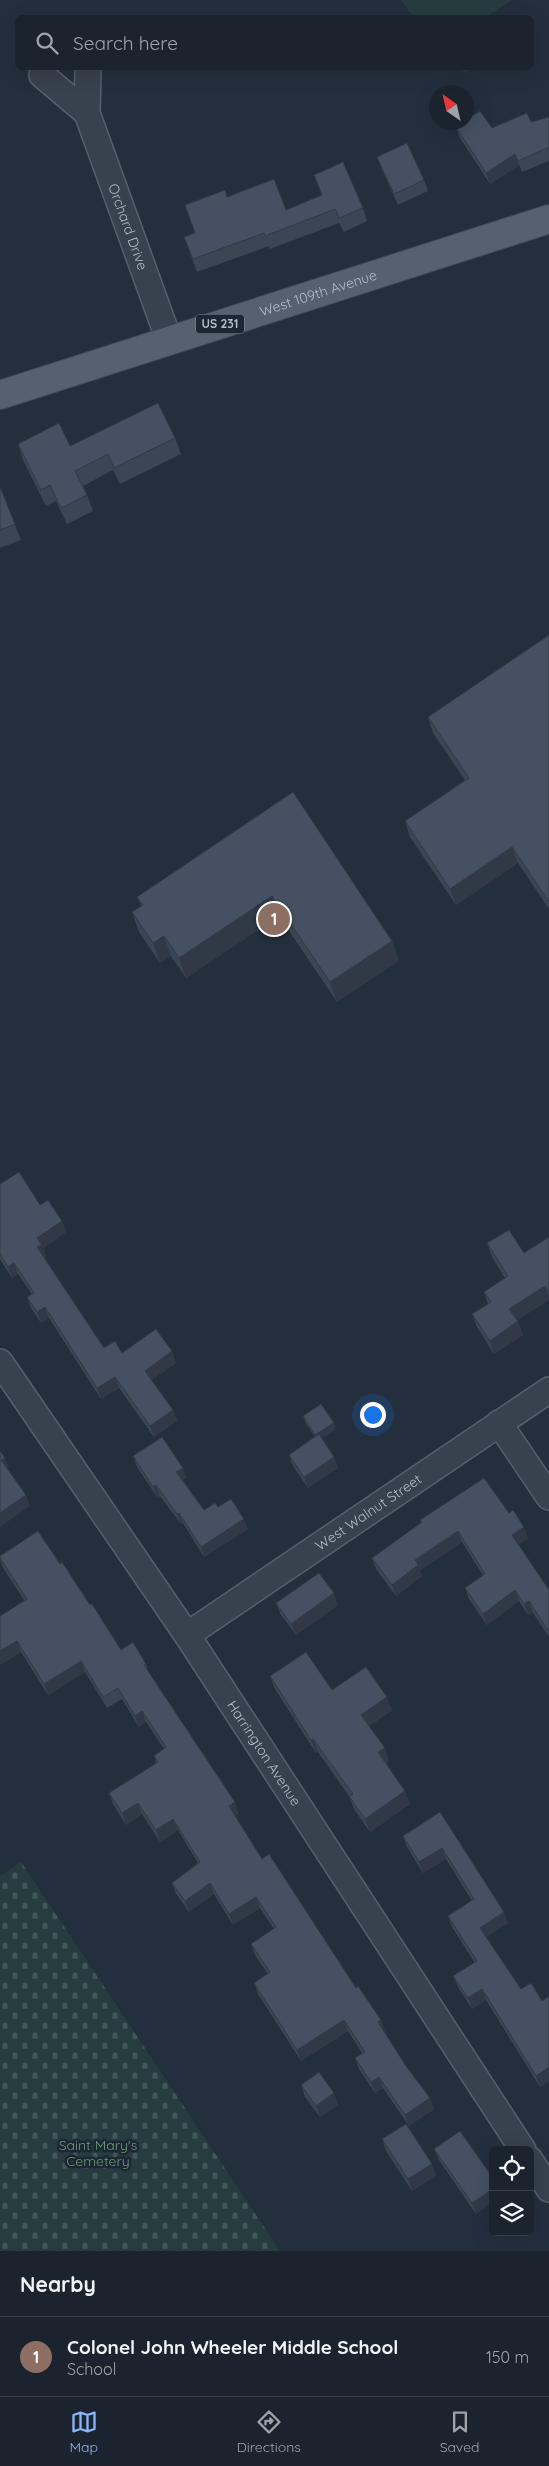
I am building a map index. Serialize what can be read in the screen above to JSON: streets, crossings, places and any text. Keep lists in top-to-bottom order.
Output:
{
  "streets": {
    "main road": ["West 109th Avenue", "US 231"],
    "street": ["Orchard Drive", "West Walnut Street", "Harrington Avenue"]
  },
  "crossings": [
    ["Orchard Drive", "West 109th Avenue"],
    ["West Walnut Street", "Harrington Avenue"]
  ],
  "parks": ["Saint Mary's Cemetery"],
  "north": "top left",
  "page": {
    "search": "Search here",
    "pins": "1",
    "heading": "Nearby",
    "list": [
      {
        "mark": "1",
        "name": "Colonel John Wheeler Middle School",
        "note": "School",
        "value": "150 m"
      }
    ],
    "nav": ["Map", "Directions", "Saved"]
  }
}
